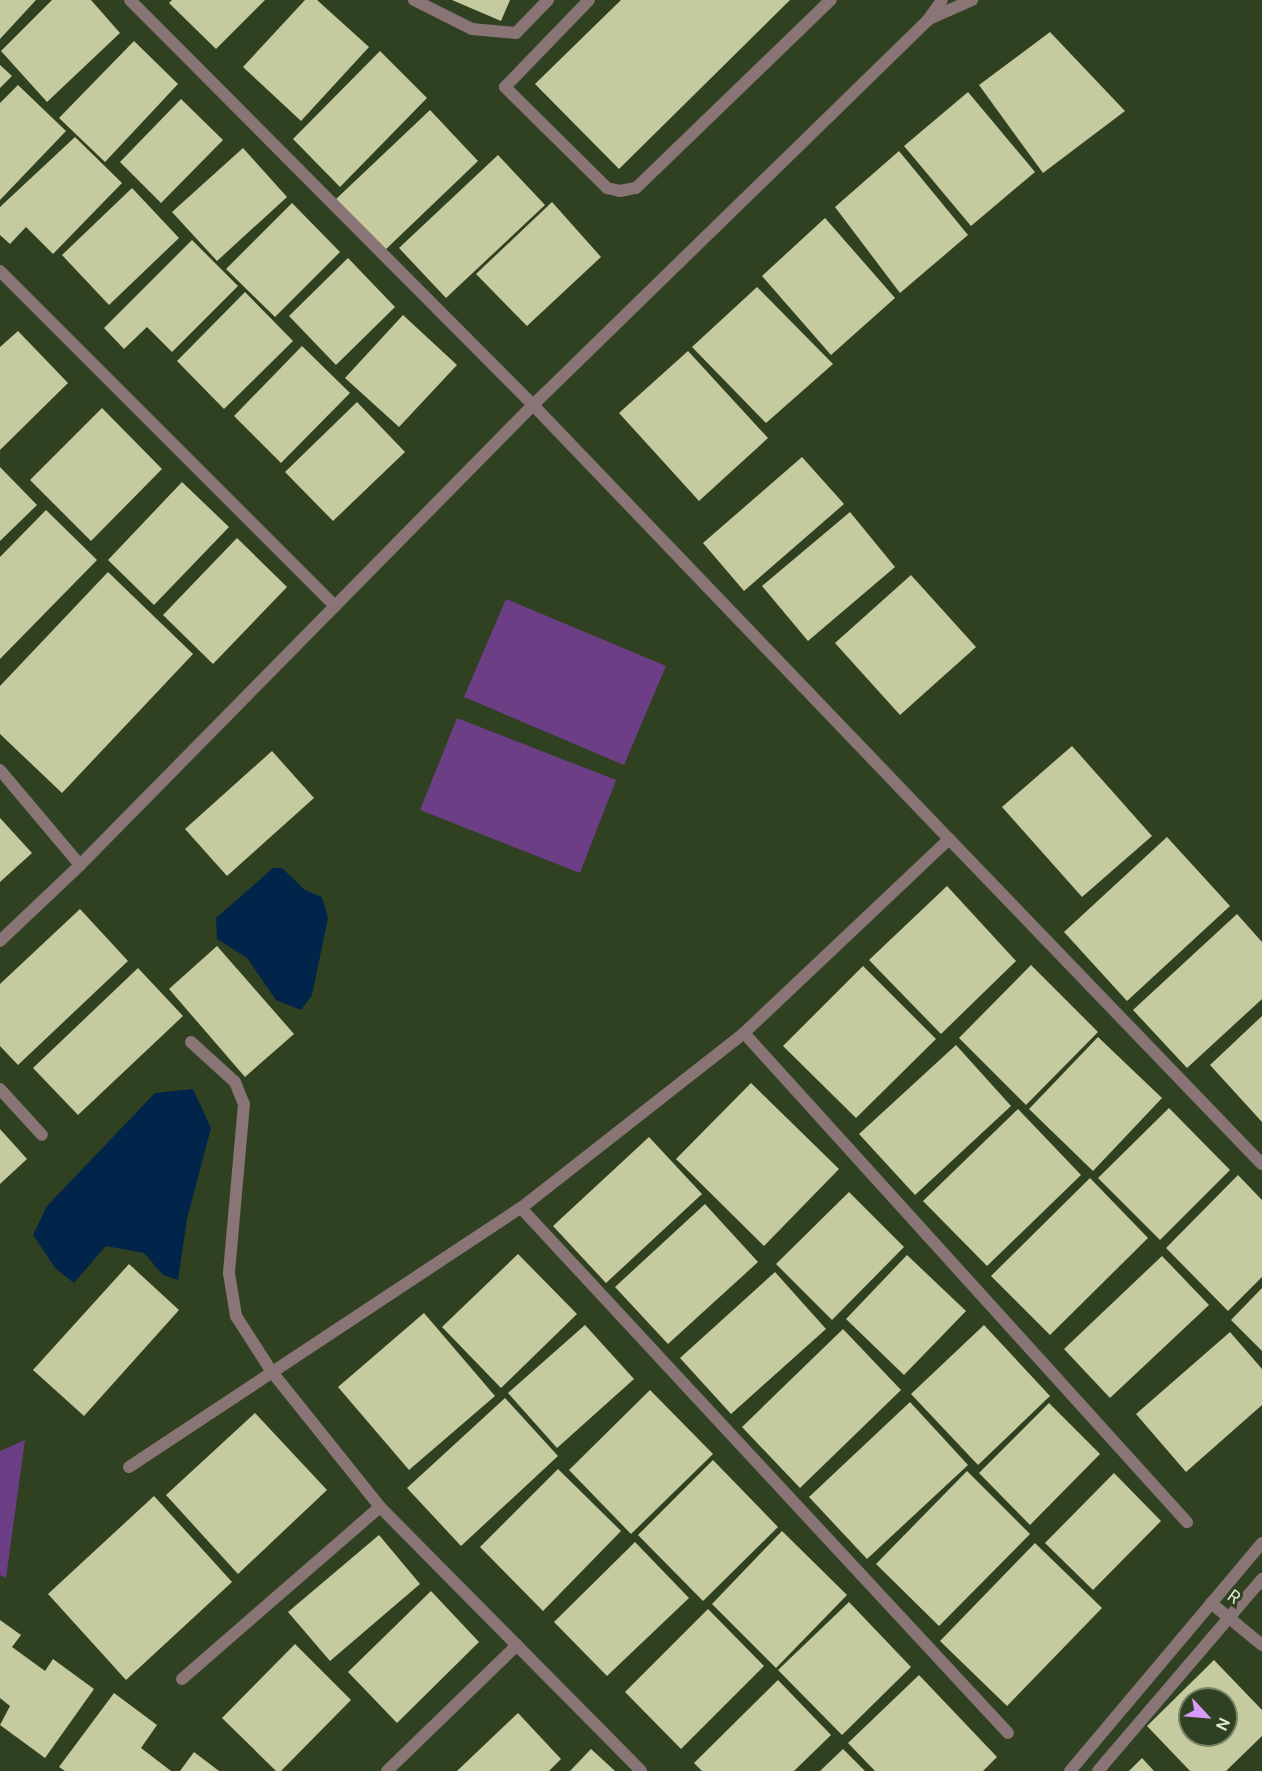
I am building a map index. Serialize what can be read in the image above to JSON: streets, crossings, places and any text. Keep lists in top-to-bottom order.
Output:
{
  "streets": {
    "street": ["R"]
  },
  "north": "bottom right"
}
